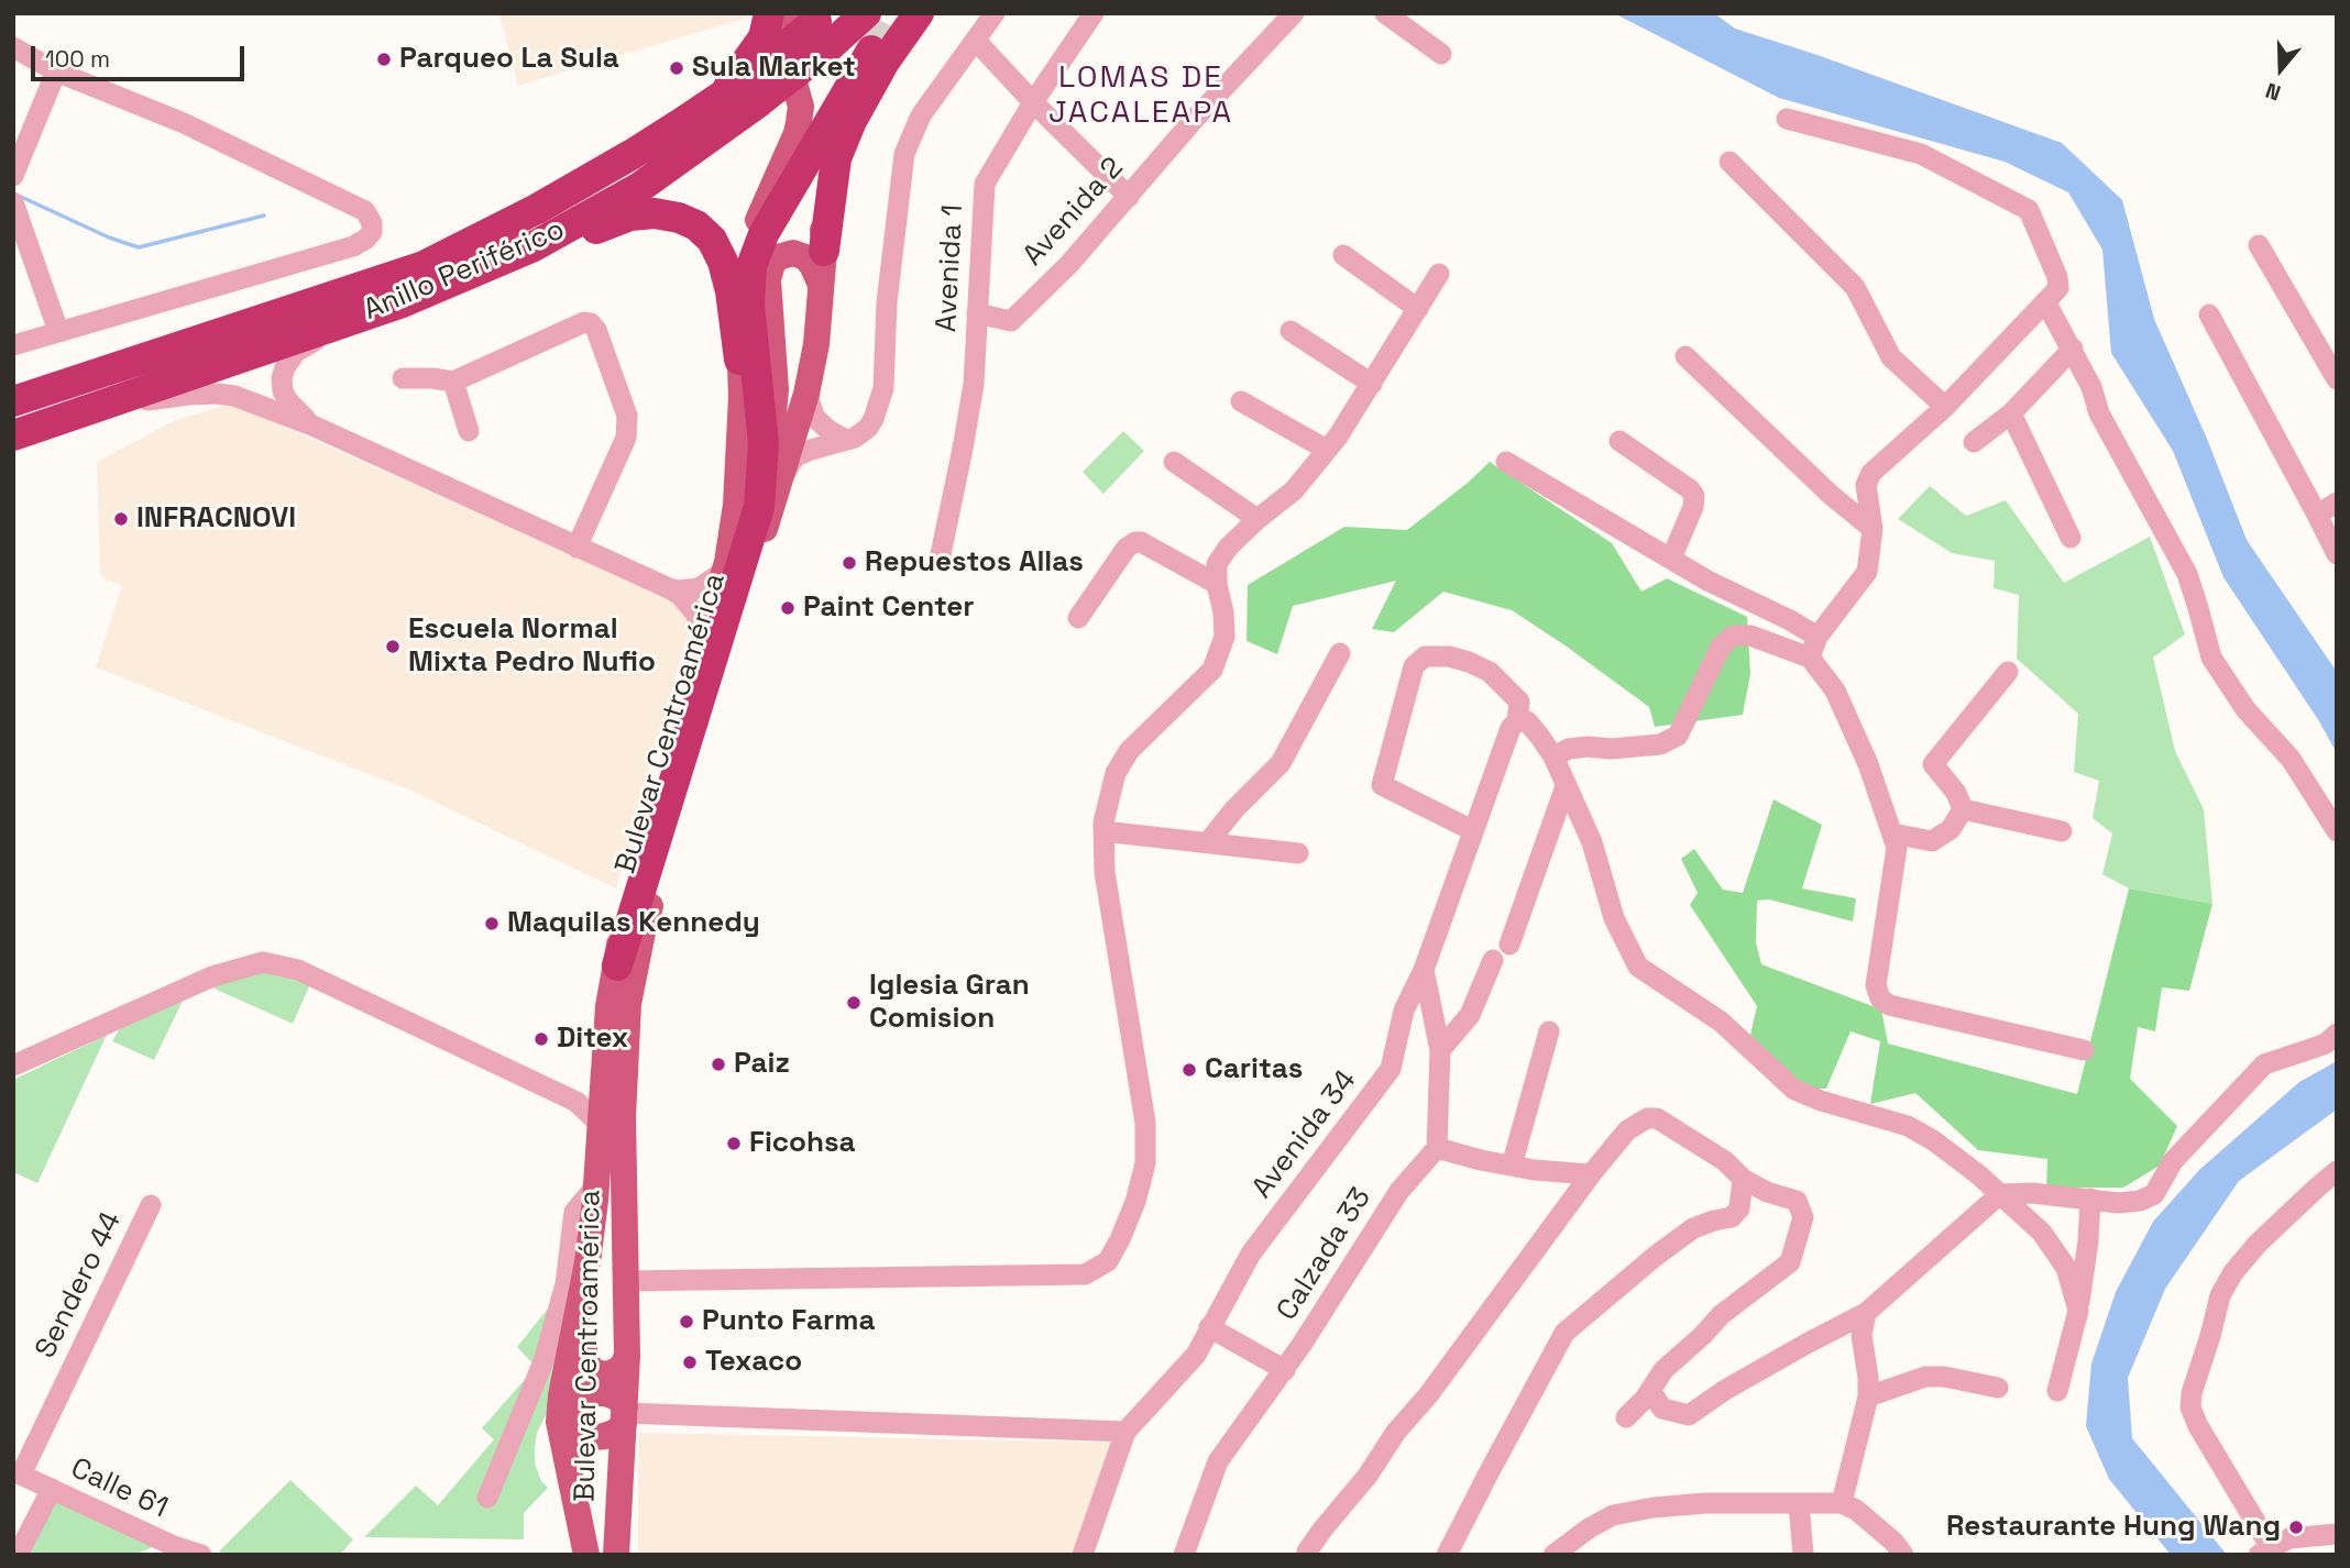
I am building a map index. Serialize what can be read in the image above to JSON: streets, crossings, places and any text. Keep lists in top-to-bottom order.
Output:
{
  "streets": {
    "highway": ["Anillo Periférico"],
    "main road": ["Bulevar Centroamérica"],
    "street": [
      "Avenida 2",
      "Avenida 1",
      "Avenida 34",
      "Calzada 33",
      "Sendero 44",
      "Calle 61"
    ]
  },
  "crossings": [
    ["Avenida 2", "Avenida 1"],
    ["Anillo Periférico", "Bulevar Centroamérica"],
    ["Sendero 44", "Calle 61"]
  ],
  "districts": ["LOMAS DE JACALEAPA"],
  "places": [
    "Parqueo La Sula",
    "Sula Market",
    "INFRACNOVI",
    "Repuestos Allas",
    "Paint Center",
    "Escuela Normal Mixta Pedro Nufio",
    "Maquilas Kennedy",
    "Iglesia Gran Comision",
    "Ditex",
    "Paiz",
    "Caritas",
    "Ficohsa",
    "Punto Farma",
    "Texaco",
    "Restaurante Hung Wang"
  ],
  "scale_bar": "100 m",
  "north": "bottom"
}
